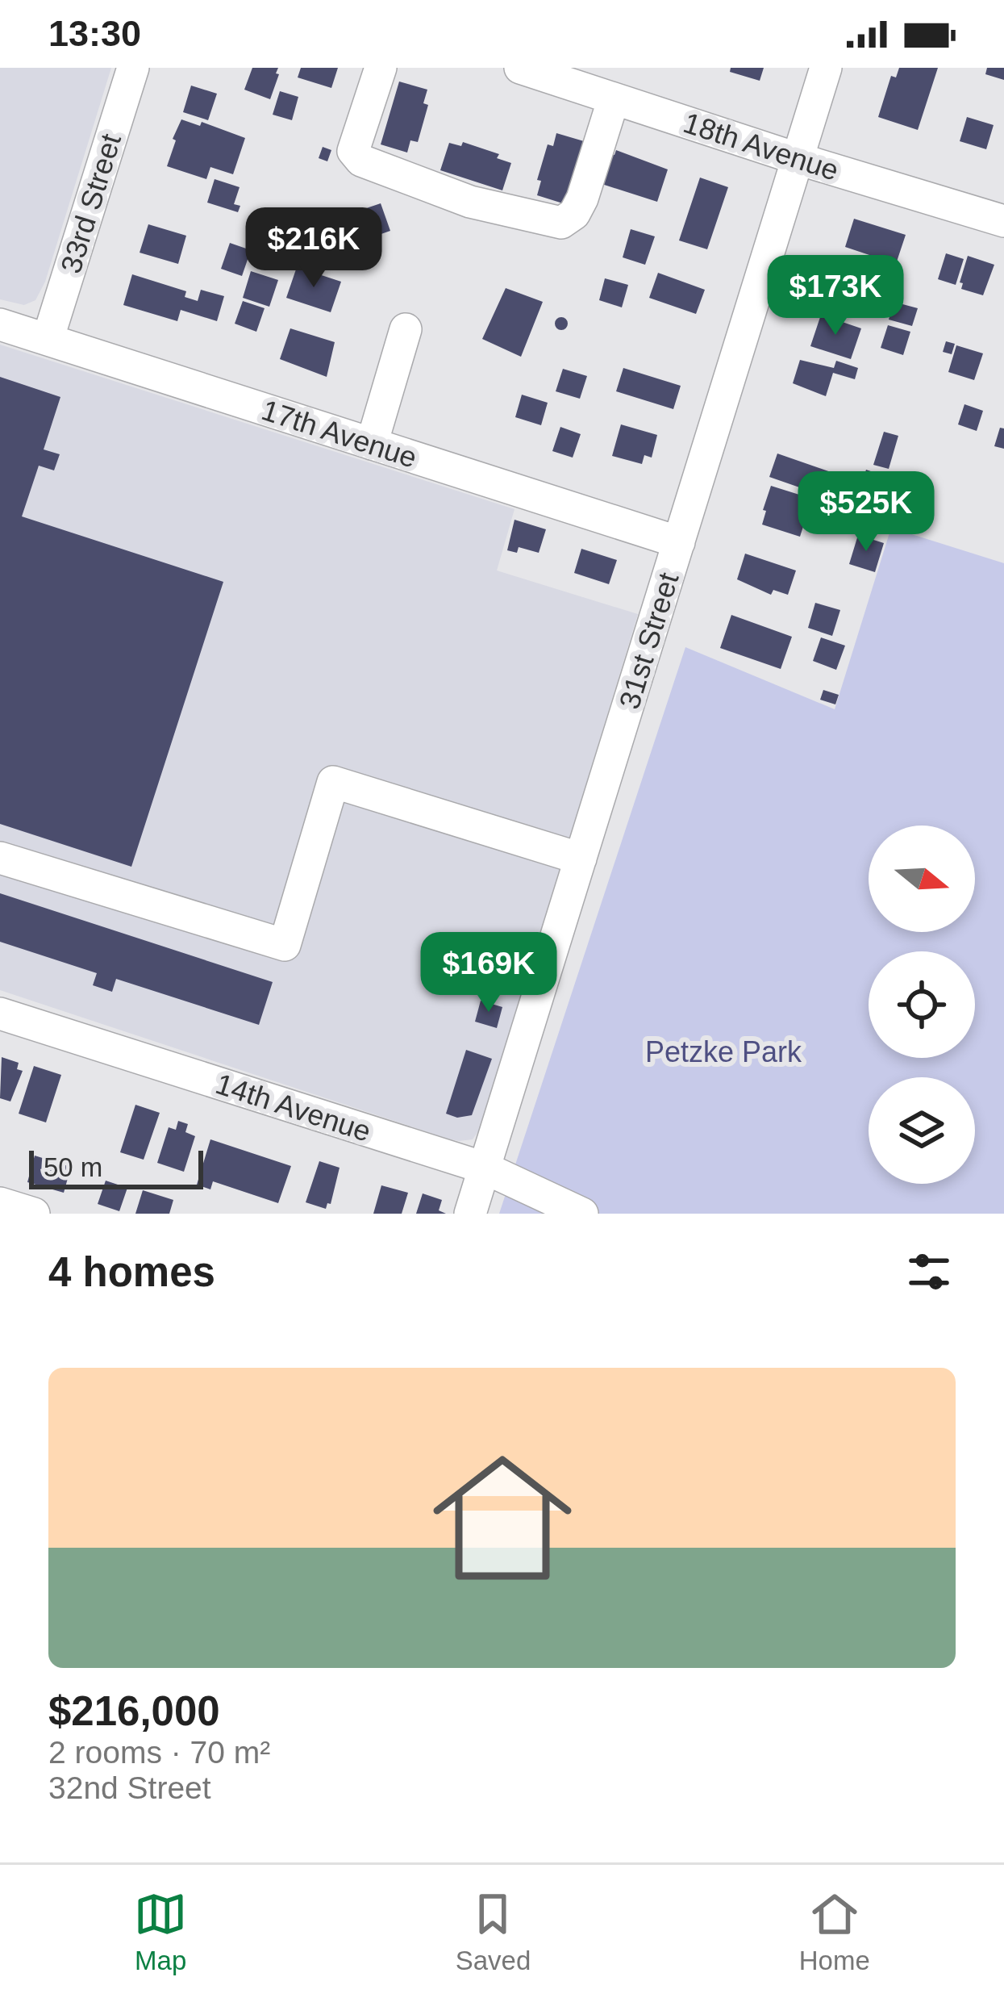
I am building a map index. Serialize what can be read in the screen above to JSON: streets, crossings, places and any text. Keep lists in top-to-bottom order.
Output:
{
  "streets": {
    "street": [
      "18th Avenue",
      "33rd Street",
      "17th Avenue",
      "31st Street",
      "14th Avenue"
    ]
  },
  "crossings": [
    ["18th Avenue", "31st Street"],
    ["33rd Street", "17th Avenue"],
    ["17th Avenue", "31st Street"],
    ["31st Street", "14th Avenue"]
  ],
  "parks": ["Petzke Park"],
  "scale_bar": "50 m",
  "north": "right",
  "page": {
    "status": "13:30",
    "price": [
      "$216K",
      "$173K",
      "$525K",
      "$169K"
    ],
    "scale": "50 m",
    "heading": "4 homes",
    "list": [
      {
        "name": "$216,000",
        "note": "2 rooms · 70 m² · 32nd Street"
      }
    ],
    "tabs": ["Map", "Saved", "Home"]
  }
}
